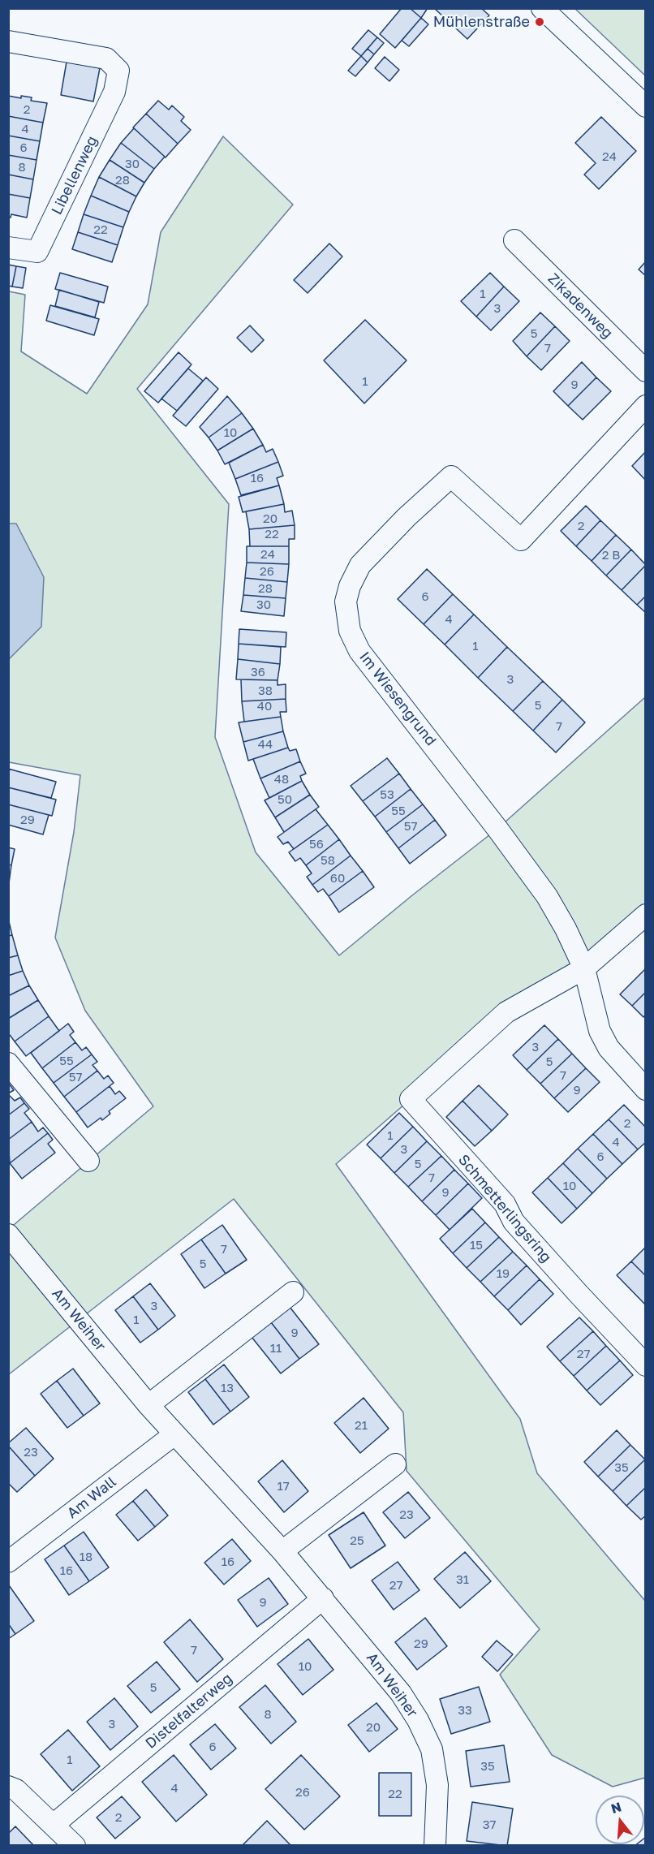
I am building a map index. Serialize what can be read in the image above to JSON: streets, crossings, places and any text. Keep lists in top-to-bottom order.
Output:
{
  "streets": {
    "street": [
      "Libellenweg",
      "Zikadenweg",
      "Im Wiesengrund",
      "Schmetterlingsring",
      "Am Weiher",
      "Am Wall",
      "Distelfalterweg"
    ]
  },
  "crossings": [
    ["Im Wiesengrund", "Schmetterlingsring"],
    ["Am Weiher", "Am Wall"],
    ["Am Weiher", "Distelfalterweg"]
  ],
  "places": ["Mühlenstraße"],
  "house_numbers": [
    "2",
    "4",
    "6",
    "24",
    "30",
    "8",
    "28",
    "22",
    "1",
    "3",
    "5",
    "7",
    "1",
    "9",
    "10",
    "16",
    "20",
    "2",
    "22",
    "24",
    "2 B",
    "26",
    "28",
    "6",
    "30",
    "4",
    "1",
    "36",
    "3",
    "38",
    "5",
    "40",
    "7",
    "44",
    "48",
    "53",
    "50",
    "55",
    "29",
    "57",
    "56",
    "58",
    "60",
    "3",
    "55",
    "5",
    "7",
    "57",
    "9",
    "2",
    "1",
    "4",
    "3",
    "6",
    "5",
    "7",
    "10",
    "9",
    "15",
    "7",
    "5",
    "19",
    "3",
    "1",
    "9",
    "11",
    "27",
    "13",
    "21",
    "23",
    "35",
    "17",
    "23",
    "25",
    "18",
    "16",
    "16",
    "31",
    "27",
    "9",
    "29",
    "7",
    "10",
    "5",
    "33",
    "8",
    "3",
    "20",
    "6",
    "1",
    "35",
    "4",
    "26",
    "22",
    "2",
    "37"
  ],
  "north": "top"
}
